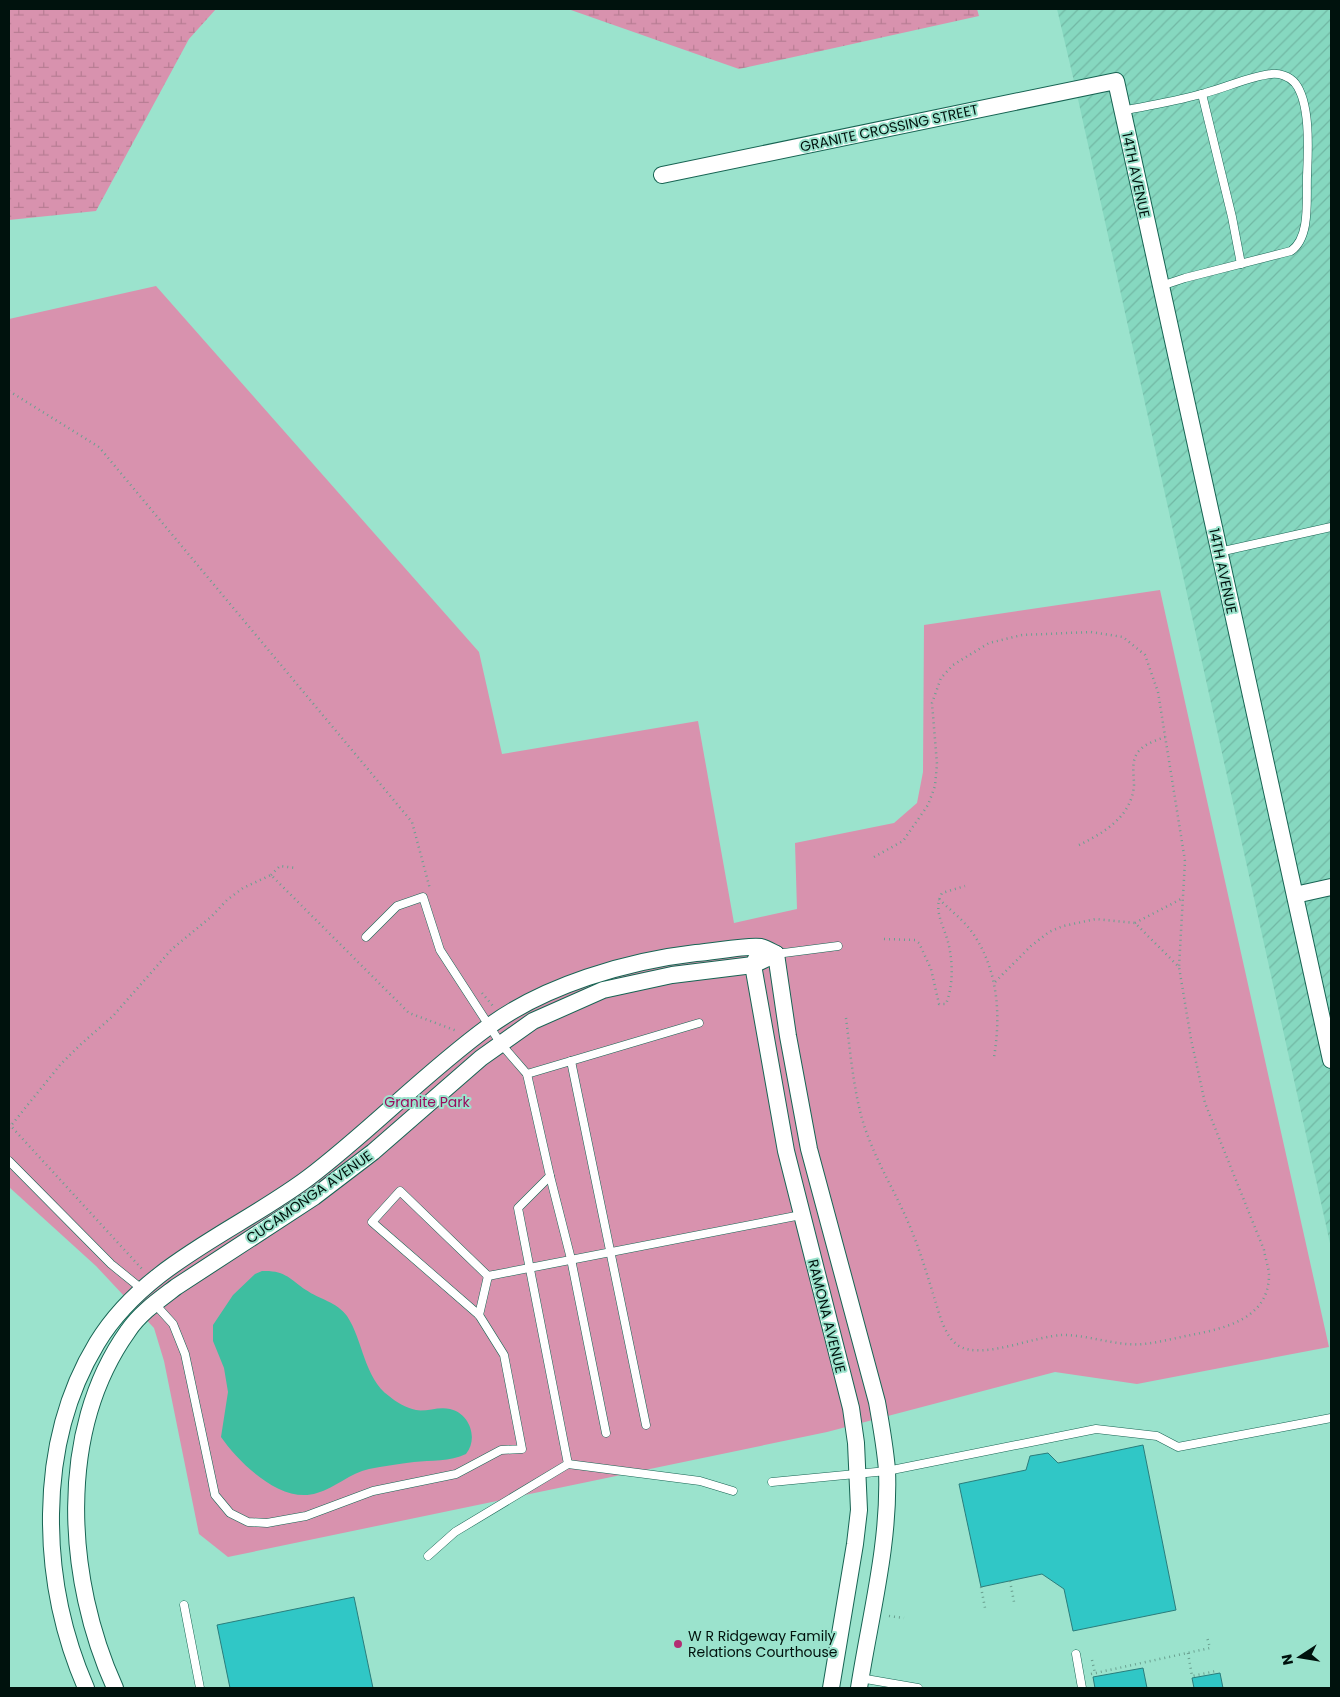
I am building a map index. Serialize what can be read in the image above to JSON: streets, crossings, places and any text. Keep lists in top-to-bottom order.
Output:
{
  "streets": {
    "street": [
      "GRANITE CROSSING STREET",
      "14TH AVENUE",
      "CUCAMONGA AVENUE",
      "RAMONA AVENUE"
    ]
  },
  "crossings": [
    ["GRANITE CROSSING STREET", "14TH AVENUE"],
    ["CUCAMONGA AVENUE", "RAMONA AVENUE"]
  ],
  "parks": ["Granite Park"],
  "places": ["W R Ridgeway Family Relations Courthouse"],
  "north": "left"
}
